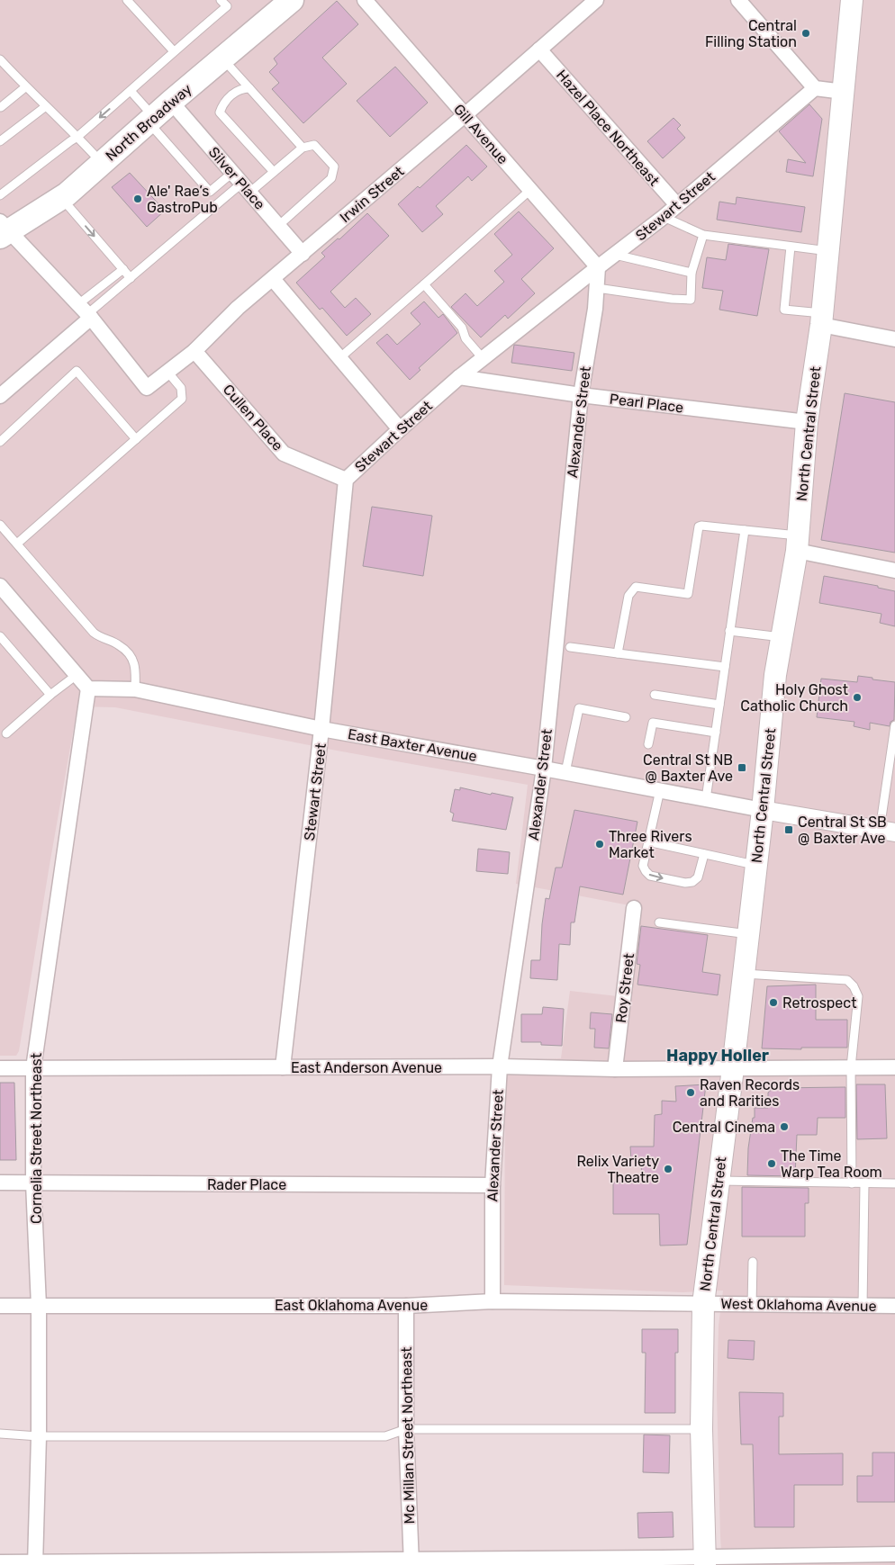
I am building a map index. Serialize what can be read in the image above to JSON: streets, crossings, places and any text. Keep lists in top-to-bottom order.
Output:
{
  "streets": {
    "main road": ["North Broadway", "North Central Street"],
    "street": [
      "Hazel Place Northeast",
      "Gill Avenue",
      "Silver Place",
      "Irwin Street",
      "Stewart Street",
      "Pearl Place",
      "Cullen Place",
      "Alexander Street",
      "East Baxter Avenue",
      "Roy Street",
      "East Anderson Avenue",
      "Cornelia Street Northeast",
      "Rader Place",
      "East Oklahoma Avenue",
      "West Oklahoma Avenue",
      "Mc Millan Street Northeast"
    ]
  },
  "crossings": [
    ["North Broadway", "Silver Place"],
    ["Hazel Place Northeast", "Irwin Street"],
    ["Hazel Place Northeast", "Stewart Street"],
    ["Gill Avenue", "Irwin Street"],
    ["Gill Avenue", "Stewart Street"],
    ["Gill Avenue", "Alexander Street"],
    ["Silver Place", "Irwin Street"],
    ["Irwin Street", "Cullen Place"],
    ["Stewart Street", "Pearl Place"],
    ["Stewart Street", "Cullen Place"],
    ["Stewart Street", "Alexander Street"],
    ["Stewart Street", "East Baxter Avenue"],
    ["Stewart Street", "East Anderson Avenue"],
    ["Pearl Place", "Alexander Street"],
    ["Pearl Place", "North Central Street"],
    ["Alexander Street", "East Baxter Avenue"],
    ["Alexander Street", "East Anderson Avenue"],
    ["Alexander Street", "Rader Place"],
    ["Alexander Street", "East Oklahoma Avenue"],
    ["North Central Street", "East Baxter Avenue"],
    ["North Central Street", "East Anderson Avenue"],
    ["North Central Street", "East Oklahoma Avenue"],
    ["North Central Street", "West Oklahoma Avenue"],
    ["East Baxter Avenue", "Cornelia Street Northeast"],
    ["Roy Street", "East Anderson Avenue"],
    ["East Anderson Avenue", "Cornelia Street Northeast"],
    ["Cornelia Street Northeast", "Rader Place"],
    ["Cornelia Street Northeast", "East Oklahoma Avenue"],
    ["East Oklahoma Avenue", "West Oklahoma Avenue"],
    ["East Oklahoma Avenue", "Mc Millan Street Northeast"]
  ],
  "districts": ["Happy Holler"],
  "places": {
    "other": [
      "Central Filling Station",
      "Ale' Rae’s GastroPub",
      "Holy Ghost Catholic Church",
      "Three Rivers Market",
      "Retrospect",
      "Raven Records and Rarities",
      "Central Cinema",
      "The Time Warp Tea Room",
      "Relix Variety Theatre"
    ],
    "transit": ["Central St NB @ Baxter Ave", "Central St SB @ Baxter Ave"]
  }
}
